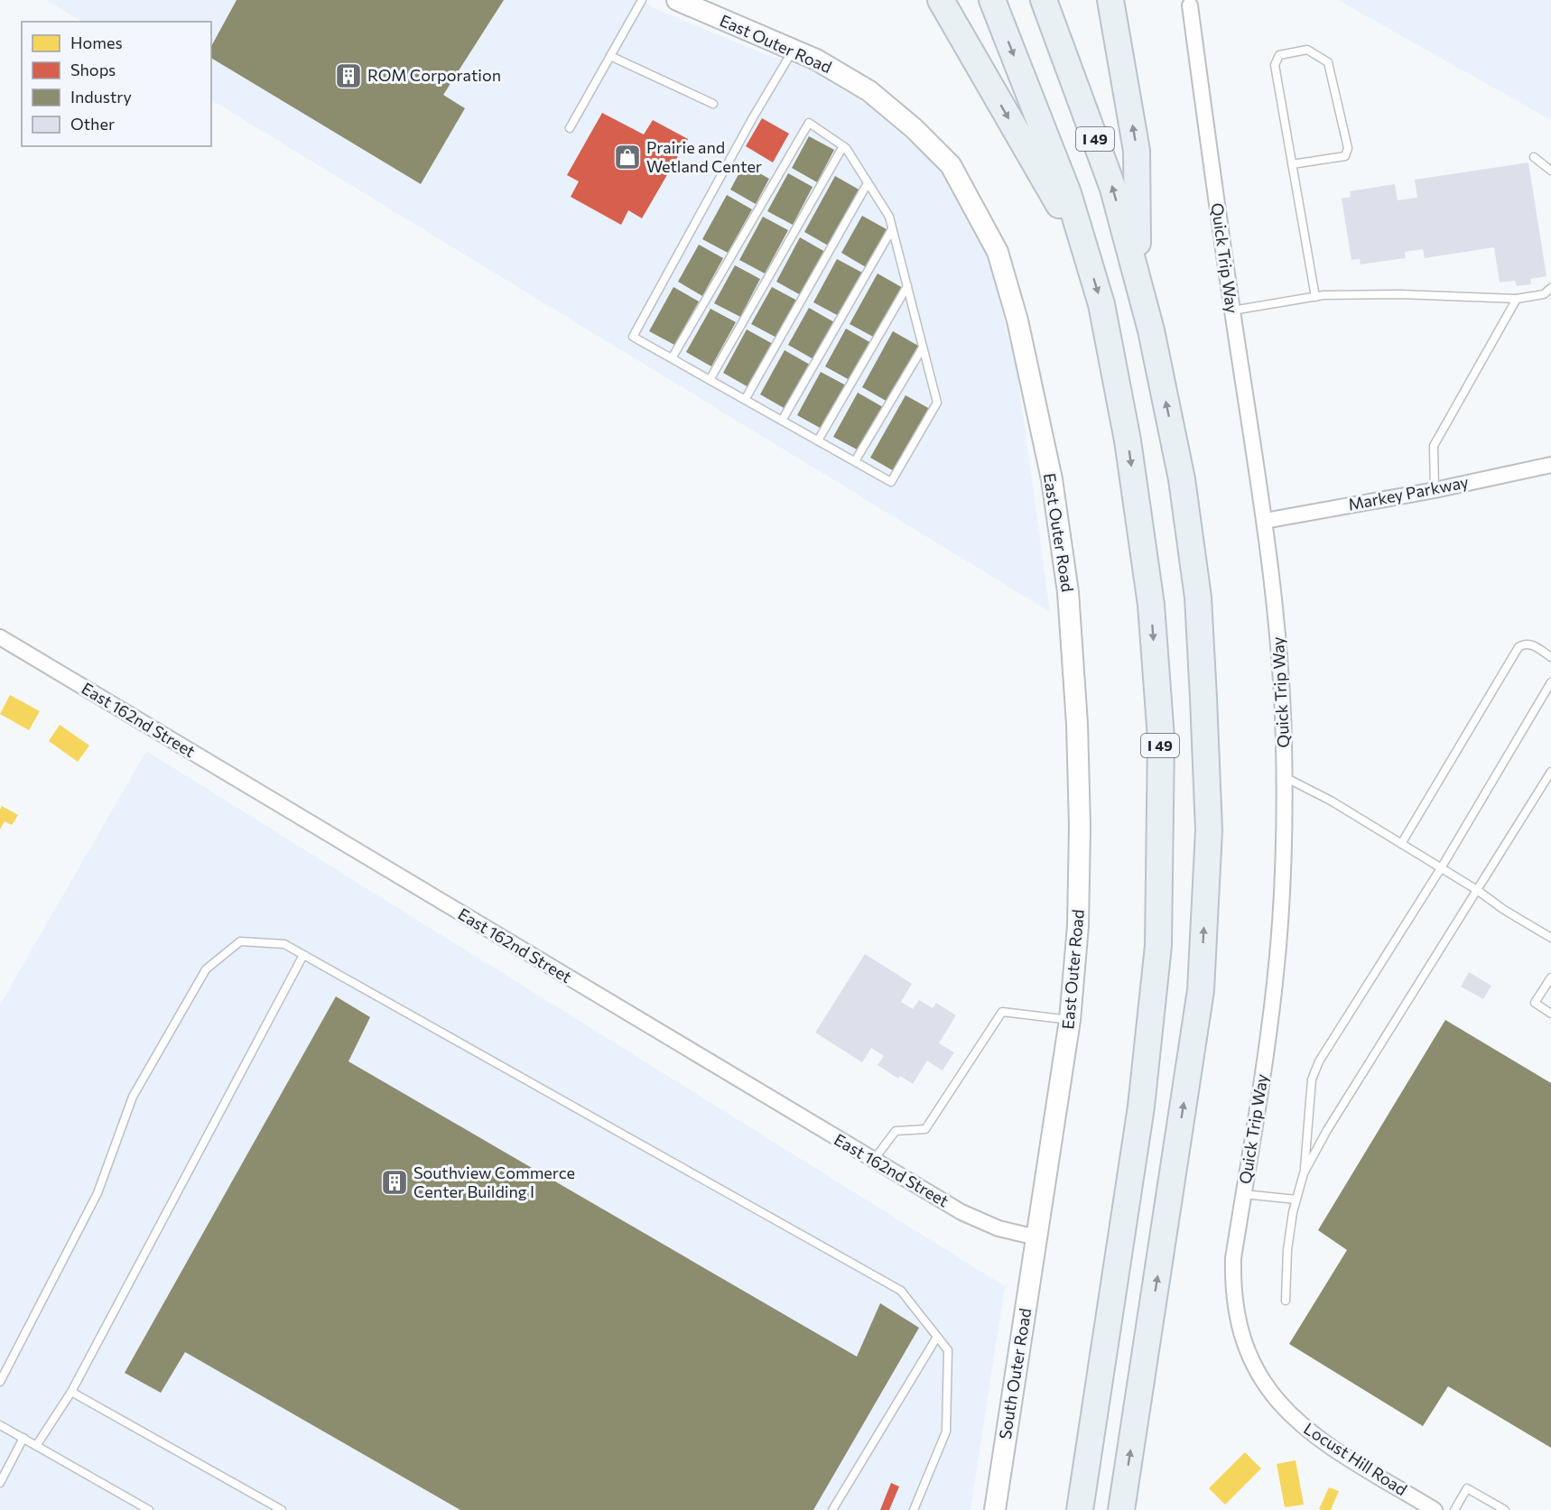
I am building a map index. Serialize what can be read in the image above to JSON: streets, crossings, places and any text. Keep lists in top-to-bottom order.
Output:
{
  "streets": {
    "highway": ["I 49"],
    "street": [
      "East Outer Road",
      "Quick Trip Way",
      "Markey Parkway",
      "East 162nd Street",
      "South Outer Road",
      "Locust Hill Road"
    ]
  },
  "crossings": [
    ["East Outer Road", "East 162nd Street"],
    ["East Outer Road", "South Outer Road"],
    ["Quick Trip Way", "Markey Parkway"],
    ["Quick Trip Way", "Locust Hill Road"],
    ["East 162nd Street", "South Outer Road"]
  ],
  "places": {
    "building": ["ROM Corporation", "Southview Commerce Center Building I"],
    "shop": ["Prairie and Wetland Center"]
  },
  "legend": [
    "Homes",
    "Shops",
    "Industry",
    "Other"
  ]
}
